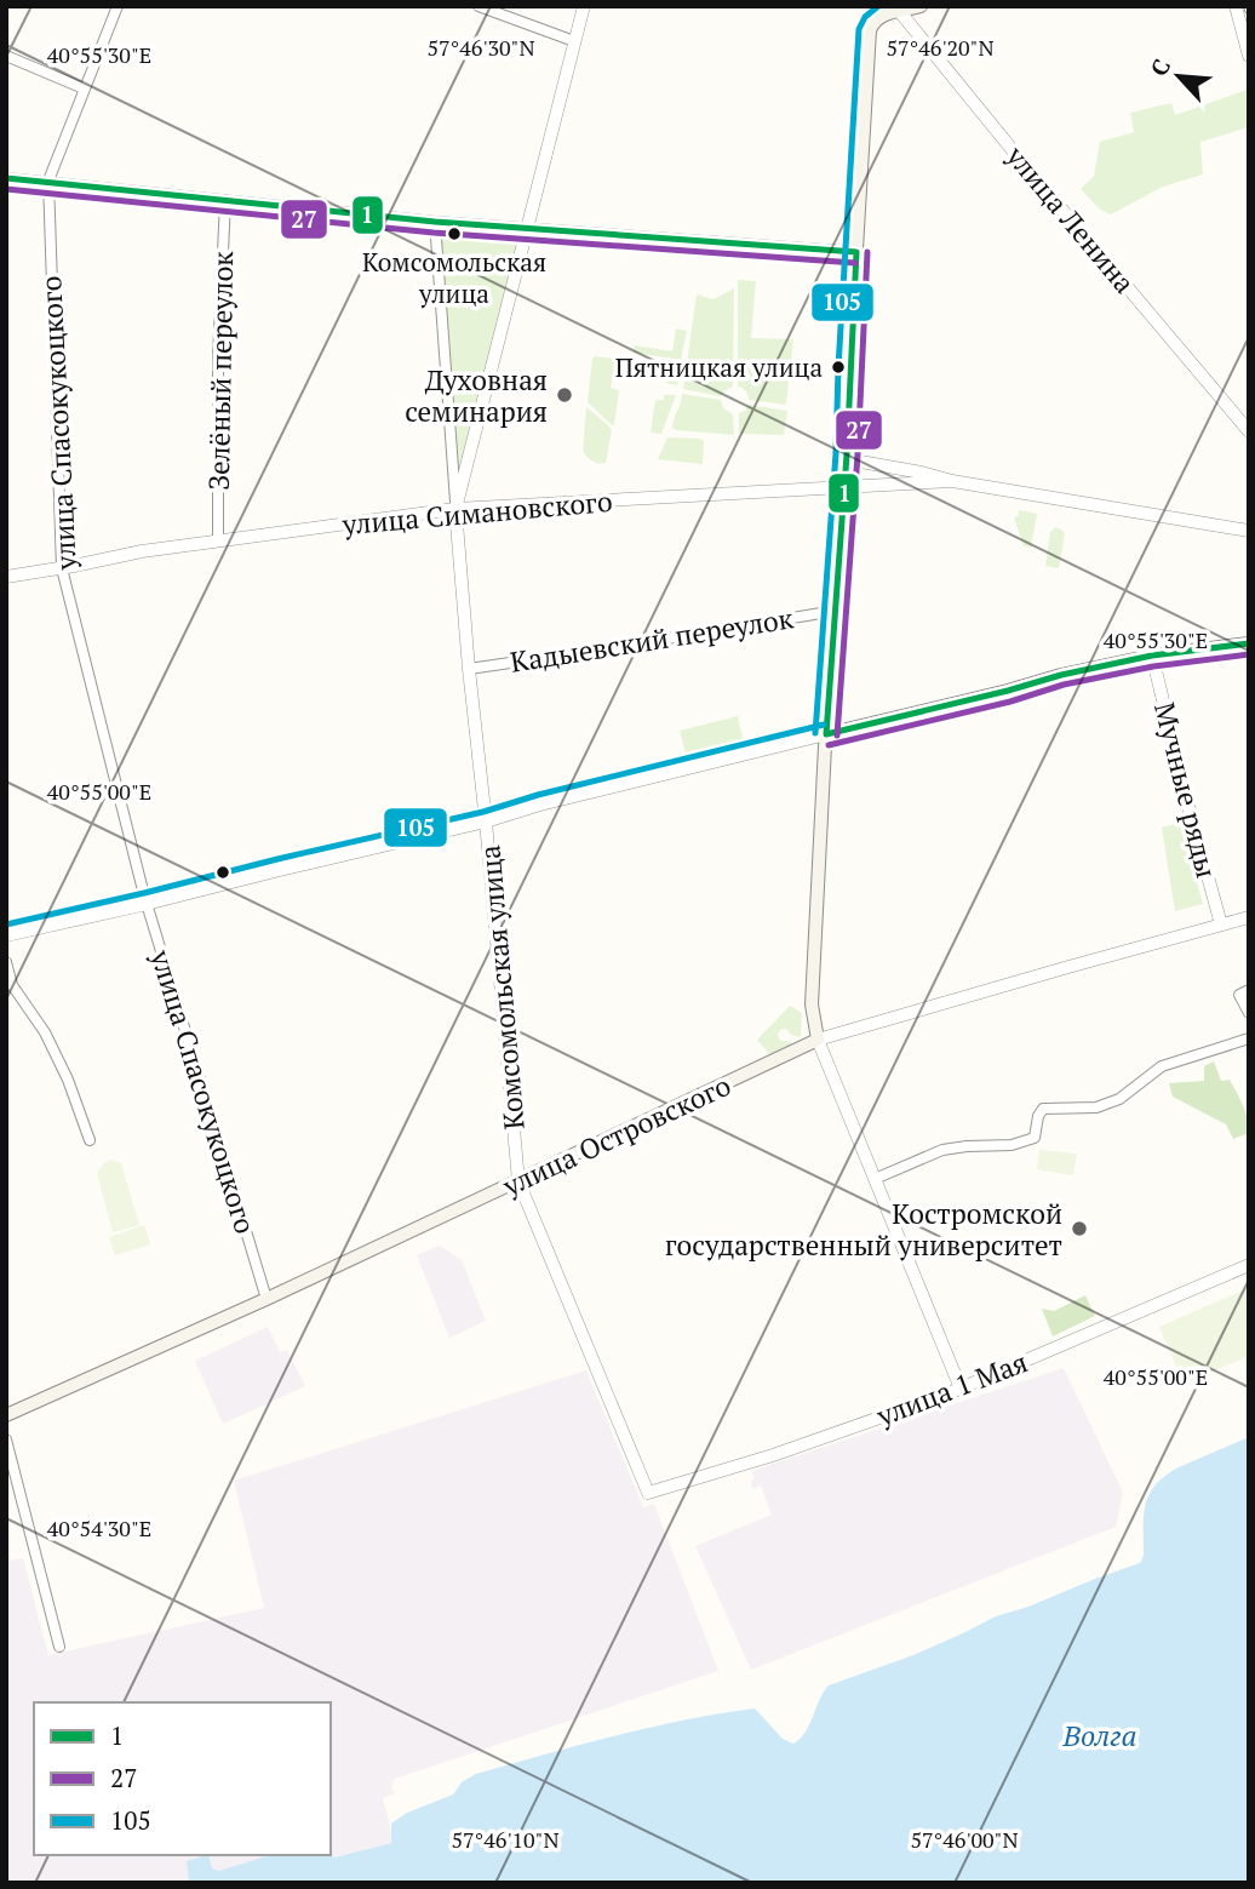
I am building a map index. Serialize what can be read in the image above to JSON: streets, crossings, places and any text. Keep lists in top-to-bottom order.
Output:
{
  "streets": {
    "main road": ["улица Островского"],
    "street": [
      "улица Ленина",
      "Зелёный переулок",
      "улица Спасокукоцкого",
      "улица Симановского",
      "Кадыевский переулок",
      "Мучные ряды",
      "Комсомольская улица",
      "улица 1 Мая"
    ]
  },
  "crossings": [
    ["Зелёный переулок", "улица Симановского"],
    ["улица Спасокукоцкого", "улица Симановского"],
    ["улица Спасокукоцкого", "улица Островского"],
    ["улица Симановского", "Комсомольская улица"],
    ["Кадыевский переулок", "Комсомольская улица"],
    ["Мучные ряды", "улица Островского"],
    ["Комсомольская улица", "улица Островского"],
    ["Комсомольская улица", "улица 1 Мая"]
  ],
  "water": ["Волга"],
  "places": [
    "Комсомольская улица",
    "Пятницкая улица",
    "Духовная семинария",
    "Костромской государственный университет"
  ],
  "lines": ["transit line 105", "transit line 1", "transit line 27"],
  "legend": ["1", "27", "105"],
  "north": "top left",
  "coordinates": [
    "57°46'30\"N",
    "57°46'20\"N",
    "40°55'30\"E",
    "40°55'00\"E",
    "40°54'30\"E",
    "57°46'10\"N",
    "57°46'00\"N"
  ]
}
